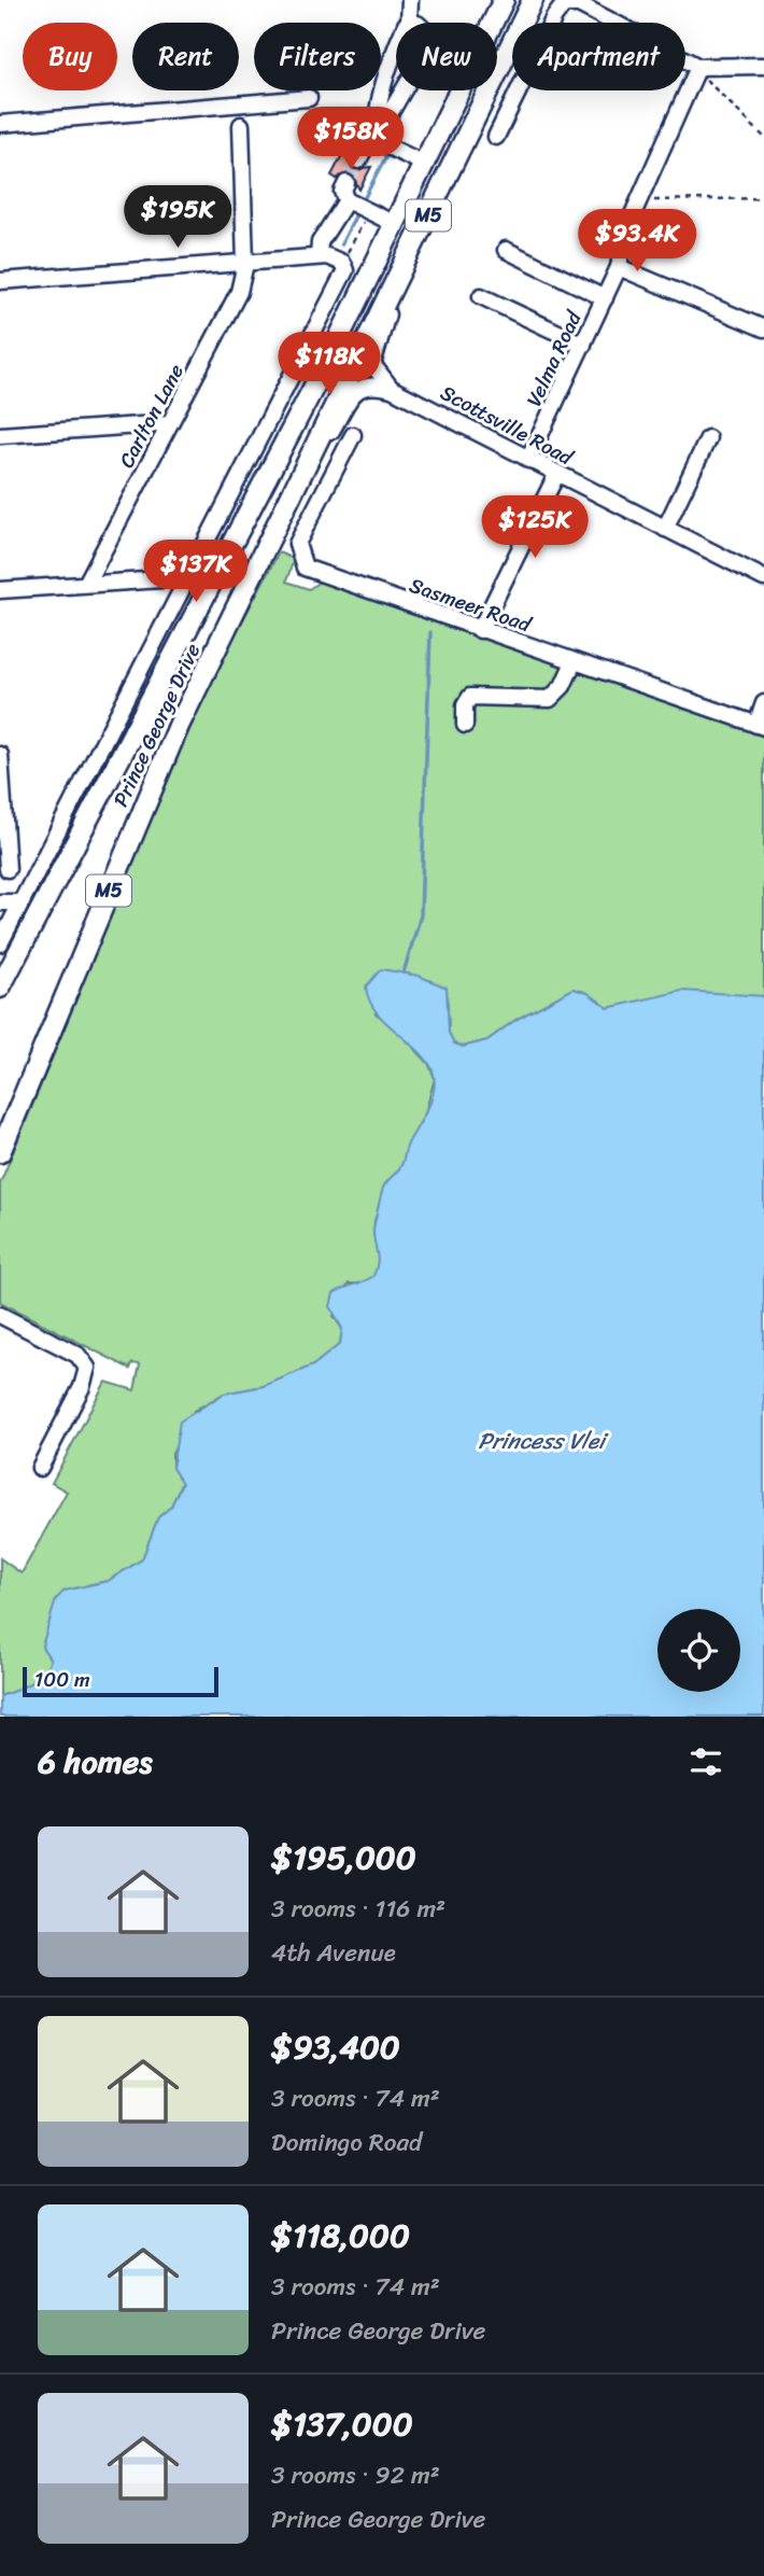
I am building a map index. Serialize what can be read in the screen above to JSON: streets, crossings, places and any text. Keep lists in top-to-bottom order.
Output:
{
  "streets": {
    "main road": ["M5", "Prince George Drive"],
    "street": [
      "Velma Road",
      "Carlton Lane",
      "Scottsville Road",
      "Sasmeer Road"
    ]
  },
  "crossings": [
    ["Velma Road", "Scottsville Road"],
    ["Scottsville Road", "Prince George Drive"]
  ],
  "water": ["Princess Vlei"],
  "scale_bar": "100 m",
  "page": {
    "chip": [
      "Buy",
      "Rent",
      "Filters",
      "New",
      "Apartment"
    ],
    "price": [
      "$158K",
      "$195K",
      "$93.4K",
      "$118K",
      "$125K",
      "$137K"
    ],
    "scale": "100 m",
    "heading": "6 homes",
    "list": [
      {
        "name": "$195,000",
        "note": "3 rooms · 116 m² · 4th Avenue"
      },
      {
        "name": "$93,400",
        "note": "3 rooms · 74 m² · Domingo Road"
      },
      {
        "name": "$118,000",
        "note": "3 rooms · 74 m² · Prince George Drive"
      },
      {
        "name": "$137,000",
        "note": "3 rooms · 92 m² · Prince George Drive"
      }
    ]
  }
}
